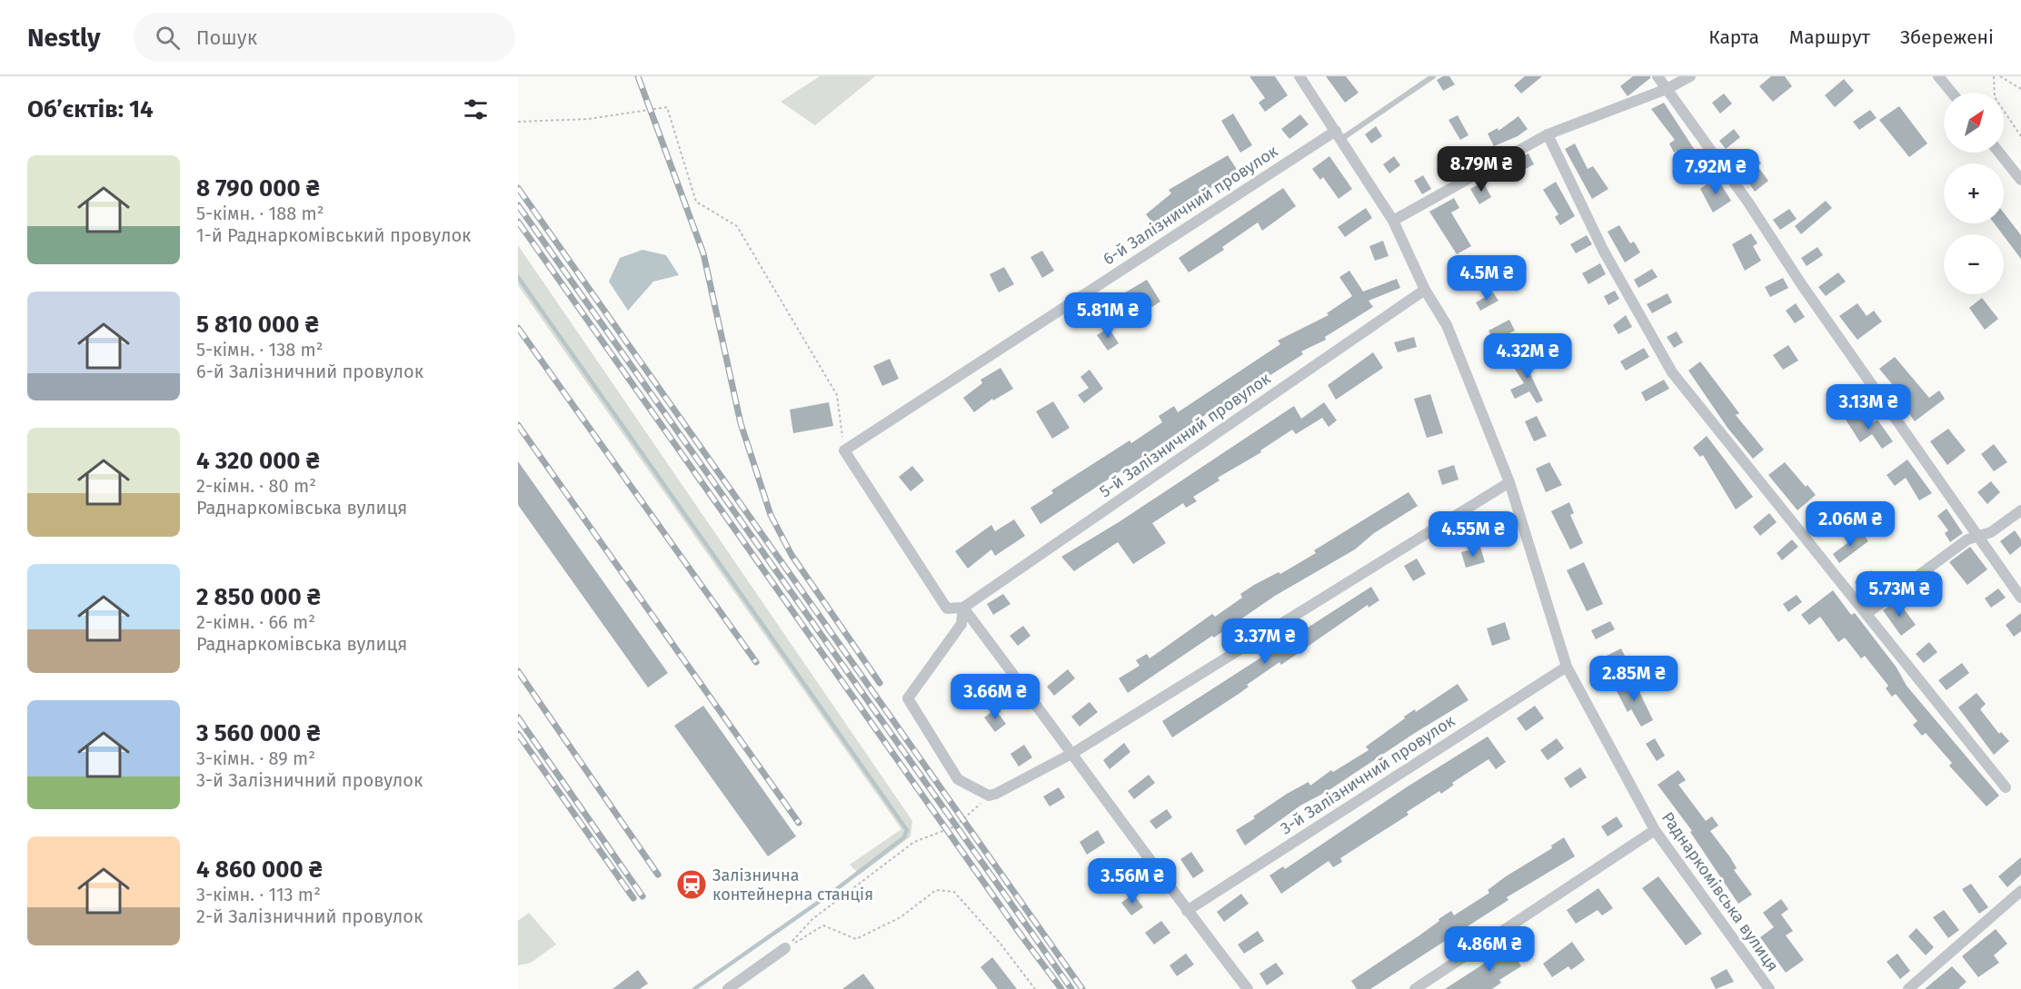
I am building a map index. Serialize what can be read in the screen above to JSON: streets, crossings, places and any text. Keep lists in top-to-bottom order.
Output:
{
  "streets": {
    "street": [
      "6-й Залізничний провулок",
      "5-й Залізничний провулок",
      "3-й Залізничний провулок",
      "Раднаркомівська вулиця"
    ]
  },
  "crossings": [
    ["6-й Залізничний провулок", "Раднаркомівська вулиця"],
    ["5-й Залізничний провулок", "Раднаркомівська вулиця"],
    ["3-й Залізничний провулок", "Раднаркомівська вулиця"]
  ],
  "places": {
    "station": ["Залізнична контейнерна станція"]
  },
  "north": "top right",
  "page": {
    "header": "Nestly",
    "search": "Пошук",
    "nav": ["Карта", "Маршрут", "Збережені"],
    "heading": "Об’єктів: 14",
    "map_buttons": ["+", "−"],
    "list": [
      {
        "name": "8 790 000 ₴",
        "note": "5-кімн. · 188 m² · 1-й Раднаркомівський провулок"
      },
      {
        "name": "5 810 000 ₴",
        "note": "5-кімн. · 138 m² · 6-й Залізничний провулок"
      },
      {
        "name": "4 320 000 ₴",
        "note": "2-кімн. · 80 m² · Раднаркомівська вулиця"
      },
      {
        "name": "2 850 000 ₴",
        "note": "2-кімн. · 66 m² · Раднаркомівська вулиця"
      },
      {
        "name": "3 560 000 ₴",
        "note": "3-кімн. · 89 m² · 3-й Залізничний провулок"
      },
      {
        "name": "4 860 000 ₴",
        "note": "3-кімн. · 113 m² · 2-й Залізничний провулок"
      }
    ],
    "price": [
      "8.79M ₴",
      "7.92M ₴",
      "4.5M ₴",
      "5.81M ₴",
      "4.32M ₴",
      "3.13M ₴",
      "2.06M ₴",
      "4.55M ₴",
      "5.73M ₴",
      "3.37M ₴",
      "2.85M ₴",
      "3.66M ₴",
      "3.56M ₴",
      "4.86M ₴"
    ]
  }
}
